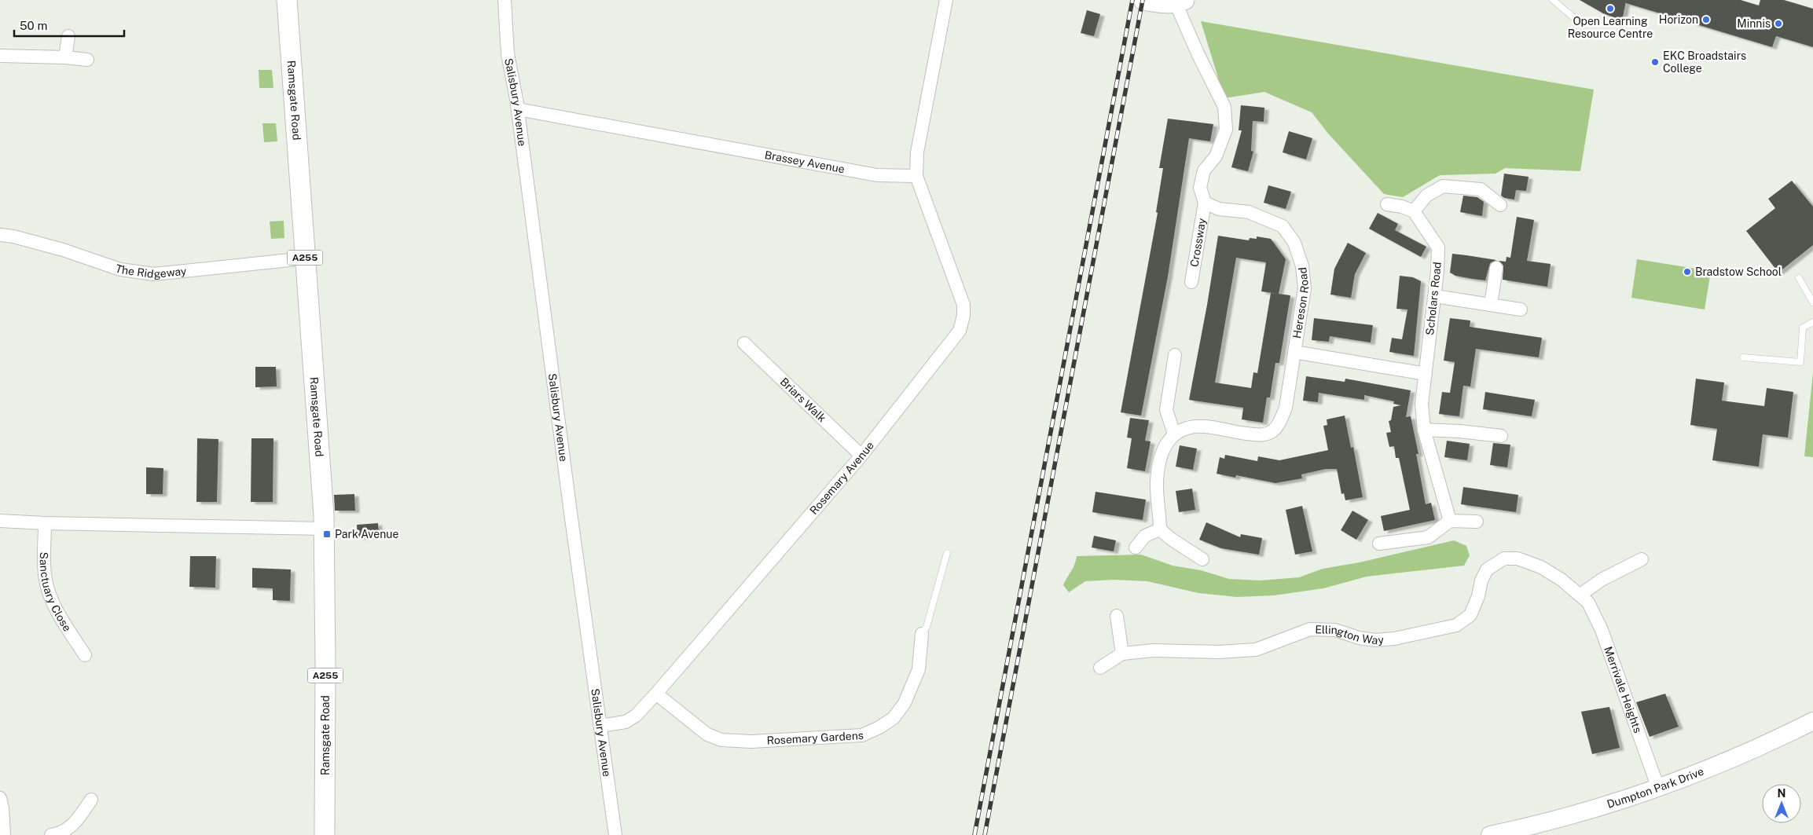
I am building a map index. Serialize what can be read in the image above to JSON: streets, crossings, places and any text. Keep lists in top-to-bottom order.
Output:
{
  "streets": {
    "main road": ["Ramsgate Road", "A255"],
    "street": [
      "Salisbury Avenue",
      "Brassey Avenue",
      "Crossway",
      "The Ridgeway",
      "Scholars Road",
      "Hereson Road",
      "Briars Walk",
      "Rosemary Avenue",
      "Sanctuary Close",
      "Ellington Way",
      "Merrivale Heights",
      "Rosemary Gardens",
      "Dumpton Park Drive"
    ]
  },
  "crossings": [
    ["Ramsgate Road", "The Ridgeway"],
    ["Salisbury Avenue", "Brassey Avenue"],
    ["Salisbury Avenue", "Rosemary Avenue"],
    ["Brassey Avenue", "Rosemary Avenue"],
    ["Crossway", "Hereson Road"],
    ["Briars Walk", "Rosemary Avenue"],
    ["Rosemary Avenue", "Rosemary Gardens"],
    ["Ellington Way", "Merrivale Heights"],
    ["Merrivale Heights", "Dumpton Park Drive"]
  ],
  "places": {
    "other": [
      "Open Learning Resource Centre",
      "Horizon",
      "Minnis",
      "EKC Broadstairs College",
      "Bradstow School"
    ],
    "transit": ["Park Avenue"]
  },
  "scale_bar": "50 m",
  "north": "top"
}
